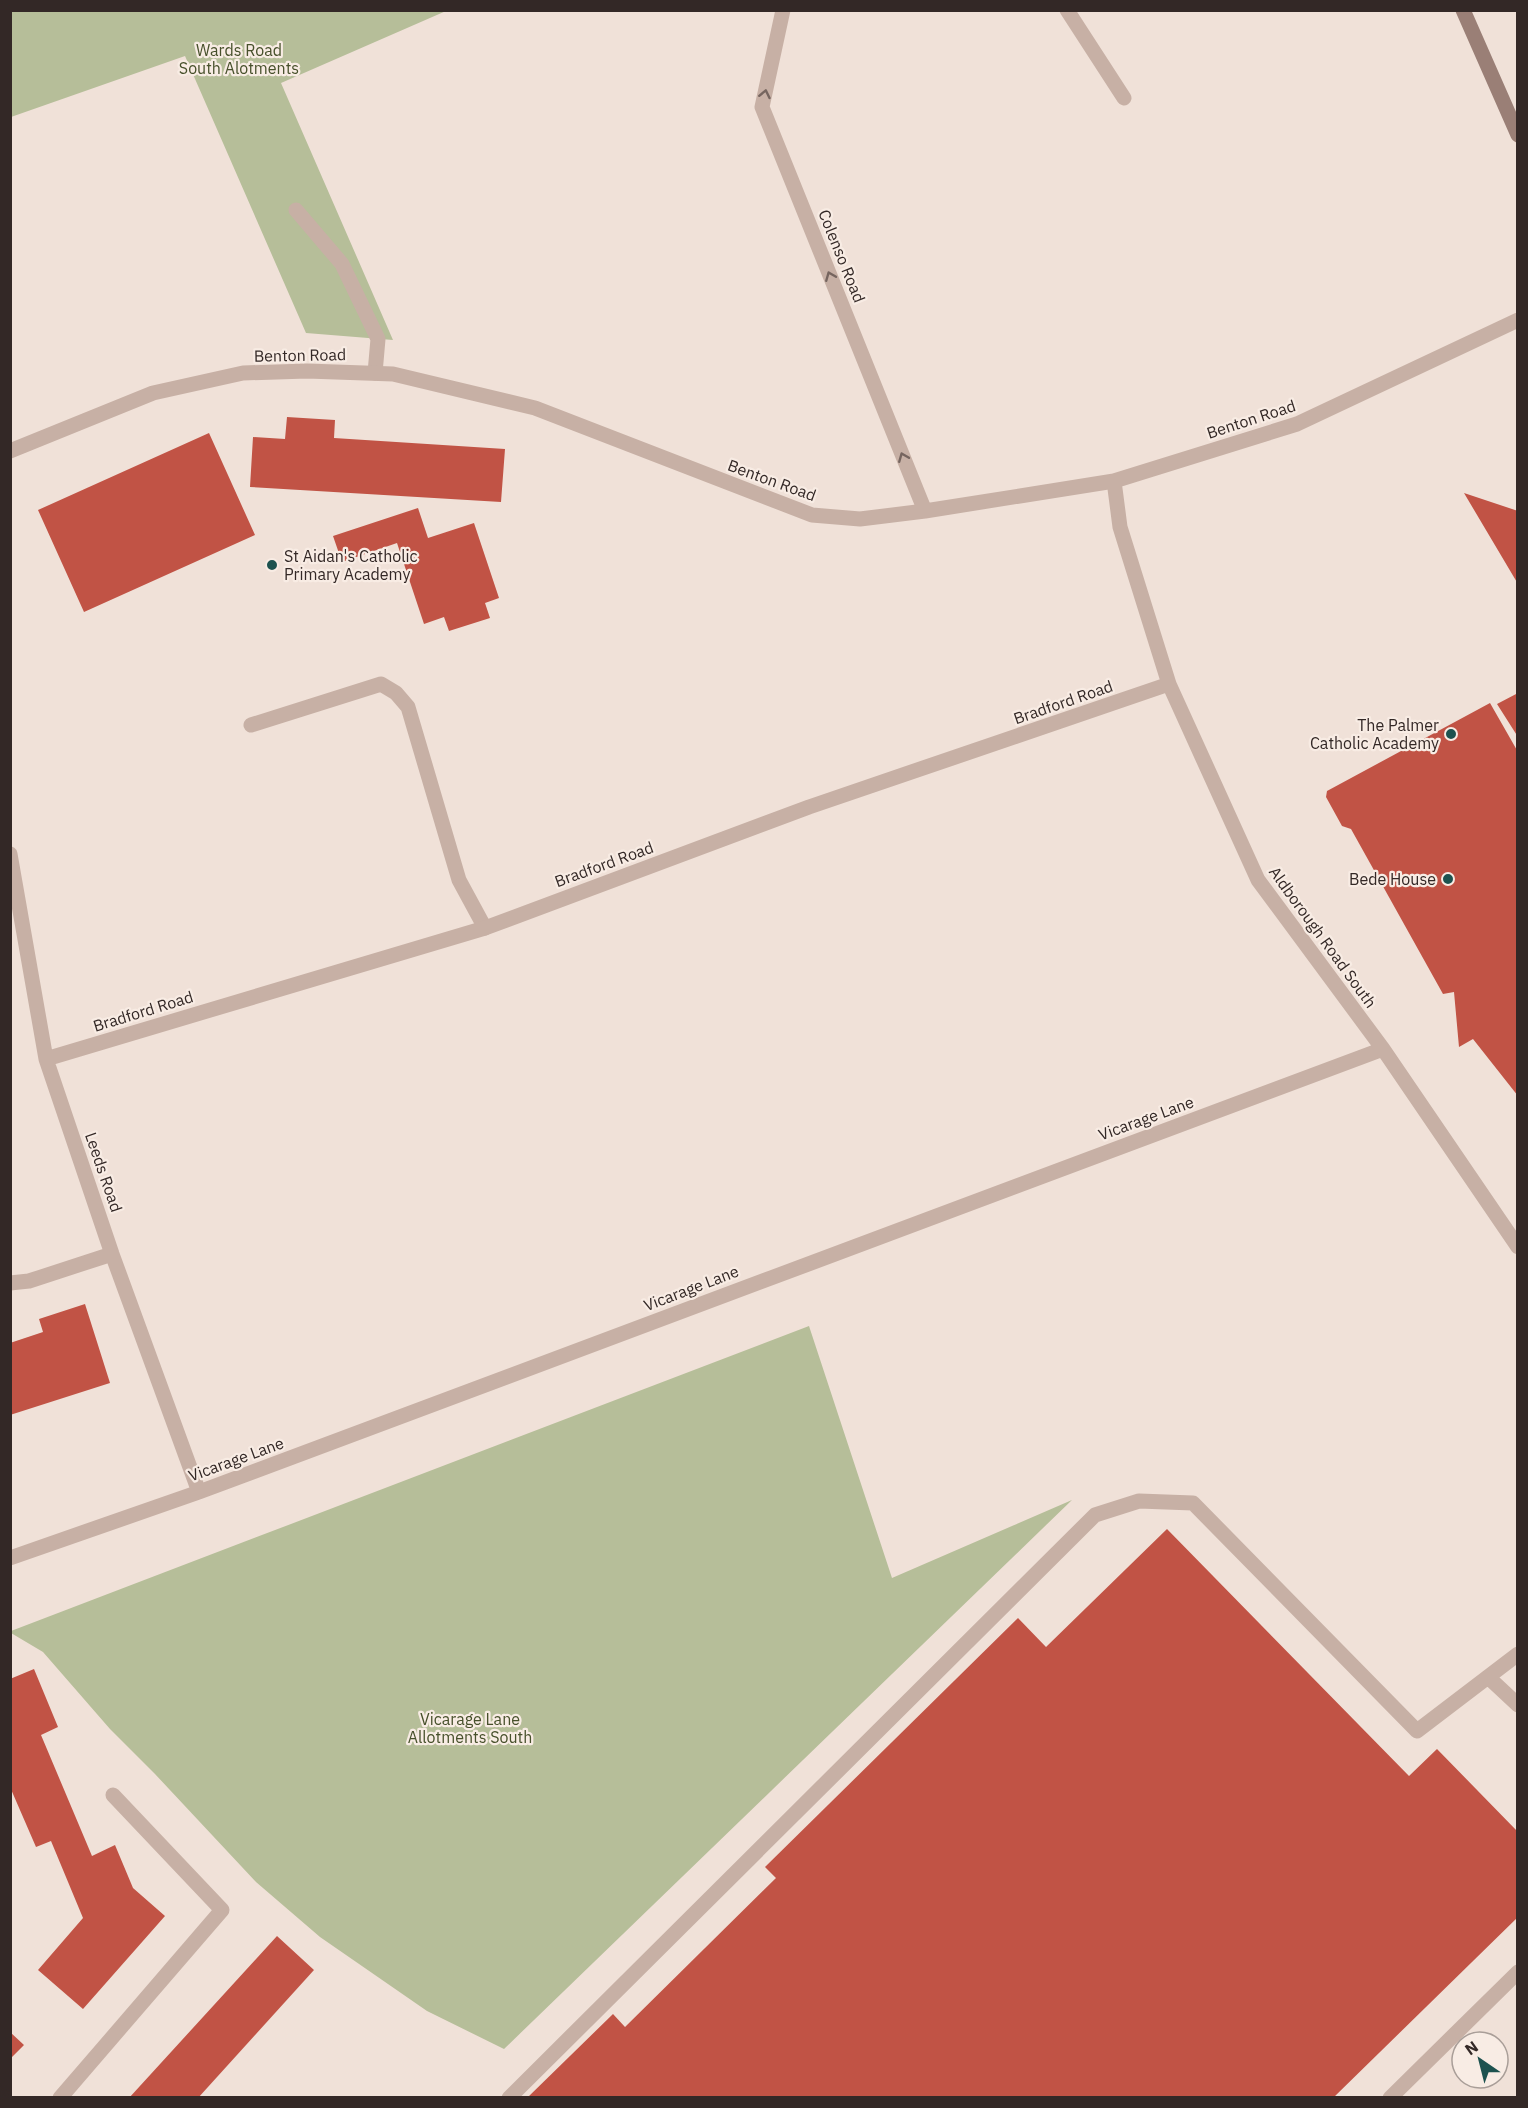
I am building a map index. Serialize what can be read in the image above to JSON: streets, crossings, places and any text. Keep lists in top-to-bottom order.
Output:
{
  "streets": {
    "street": [
      "Colenso Road",
      "Benton Road",
      "Bradford Road",
      "Aldborough Road South",
      "Vicarage Lane",
      "Leeds Road"
    ]
  },
  "crossings": [
    ["Colenso Road", "Benton Road"],
    ["Benton Road", "Aldborough Road South"],
    ["Bradford Road", "Aldborough Road South"],
    ["Bradford Road", "Leeds Road"],
    ["Aldborough Road South", "Vicarage Lane"],
    ["Vicarage Lane", "Leeds Road"]
  ],
  "one_way": ["Colenso Road"],
  "parks": ["Wards Road South Alotments", "Vicarage Lane Allotments South"],
  "places": ["St Aidan's Catholic Primary Academy", "The Palmer Catholic Academy", "Bede House"],
  "north": "top left"
}
